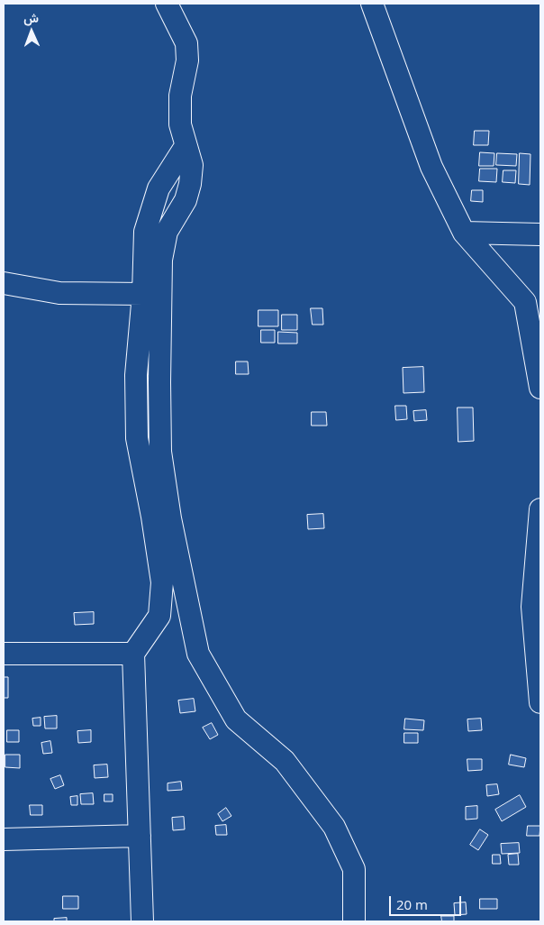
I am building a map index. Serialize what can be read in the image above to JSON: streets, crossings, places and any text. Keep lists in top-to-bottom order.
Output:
{
  "scale_bar": "20 m",
  "north": "top"
}
